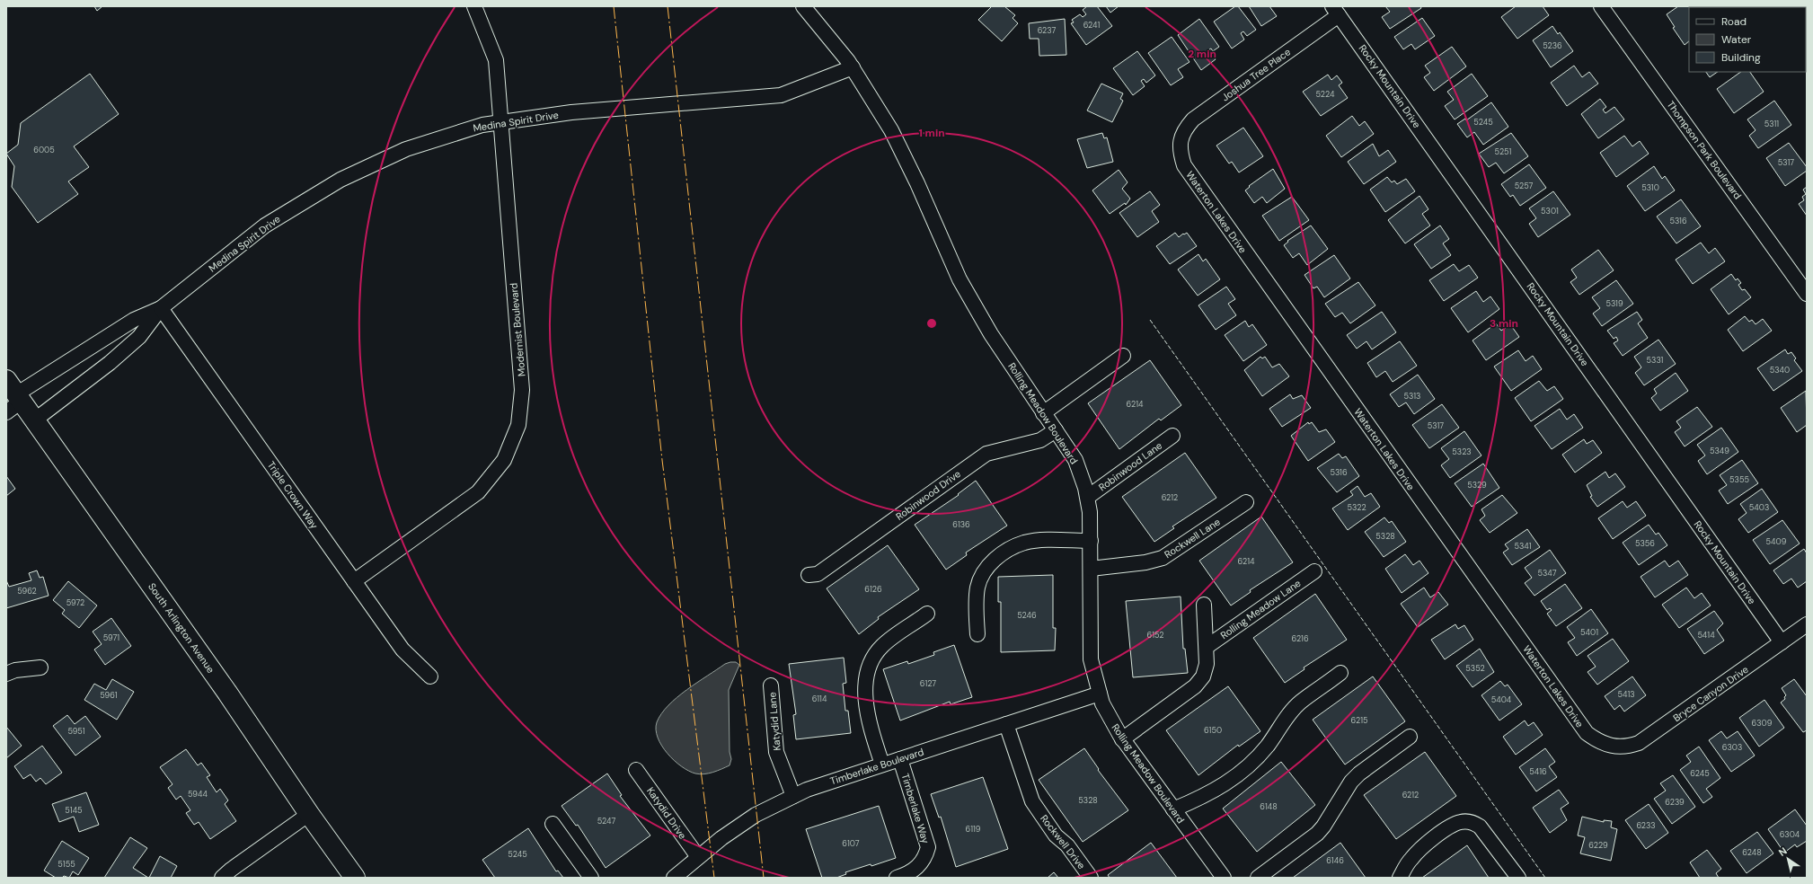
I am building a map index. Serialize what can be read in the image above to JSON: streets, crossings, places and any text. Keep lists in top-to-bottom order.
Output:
{
  "streets": {
    "main road": ["South Arlington Avenue"],
    "street": [
      "Joshua Tree Place",
      "Rocky Mountain Drive",
      "Medina Spirit Drive",
      "Thompson Park Boulevard",
      "Waterton Lakes Drive",
      "Modernist Boulevard",
      "Rolling Meadow Boulevard",
      "Robinwood Lane",
      "Triple Crown Way",
      "Robinwood Drive",
      "Rockwell Lane",
      "Rolling Meadow Lane",
      "Bryce Canyon Drive",
      "Katydid Lane",
      "Timberlake Boulevard",
      "Timberlake Way",
      "Katydid Drive",
      "Rockwell Drive"
    ]
  },
  "crossings": [
    ["Joshua Tree Place", "Rocky Mountain Drive"],
    ["Joshua Tree Place", "Waterton Lakes Drive"],
    ["Rocky Mountain Drive", "Bryce Canyon Drive"],
    ["Medina Spirit Drive", "Modernist Boulevard"],
    ["Medina Spirit Drive", "Rolling Meadow Boulevard"],
    ["Medina Spirit Drive", "Triple Crown Way"],
    ["Medina Spirit Drive", "South Arlington Avenue"],
    ["Waterton Lakes Drive", "Bryce Canyon Drive"],
    ["Modernist Boulevard", "Triple Crown Way"],
    ["Rolling Meadow Boulevard", "Robinwood Lane"],
    ["Rolling Meadow Boulevard", "Robinwood Drive"],
    ["Rolling Meadow Boulevard", "Rockwell Lane"],
    ["Rolling Meadow Boulevard", "Rolling Meadow Lane"],
    ["Rolling Meadow Boulevard", "Timberlake Boulevard"],
    ["Katydid Lane", "Timberlake Boulevard"],
    ["Timberlake Boulevard", "Timberlake Way"],
    ["Timberlake Boulevard", "Katydid Drive"],
    ["Timberlake Boulevard", "Rockwell Drive"]
  ],
  "house_numbers": [
    "6241",
    "6237",
    "5236",
    "5224",
    "5245",
    "5311",
    "6005",
    "5251",
    "5317",
    "5257",
    "5310",
    "5301",
    "5316",
    "5319",
    "5331",
    "5340",
    "5313",
    "6214",
    "5317",
    "5349",
    "5323",
    "5316",
    "5355",
    "5329",
    "6212",
    "5322",
    "5403",
    "6136",
    "5328",
    "5409",
    "5356",
    "5341",
    "6214",
    "5347",
    "6126",
    "5962",
    "5972",
    "5246",
    "5401",
    "6152",
    "5414",
    "5971",
    "6216",
    "5352",
    "6127",
    "5413",
    "5961",
    "6114",
    "5404",
    "6215",
    "6309",
    "6150",
    "5951",
    "6303",
    "5416",
    "6245",
    "5944",
    "6212",
    "5328",
    "6239",
    "6148",
    "5145",
    "5247",
    "6233",
    "6119",
    "6304",
    "6107",
    "6229",
    "6248",
    "5245",
    "6146",
    "5155"
  ],
  "legend": ["Road", "Water", "Building"],
  "north": "top left",
  "rings": ["2 min", "1 min", "3 min"]
}
